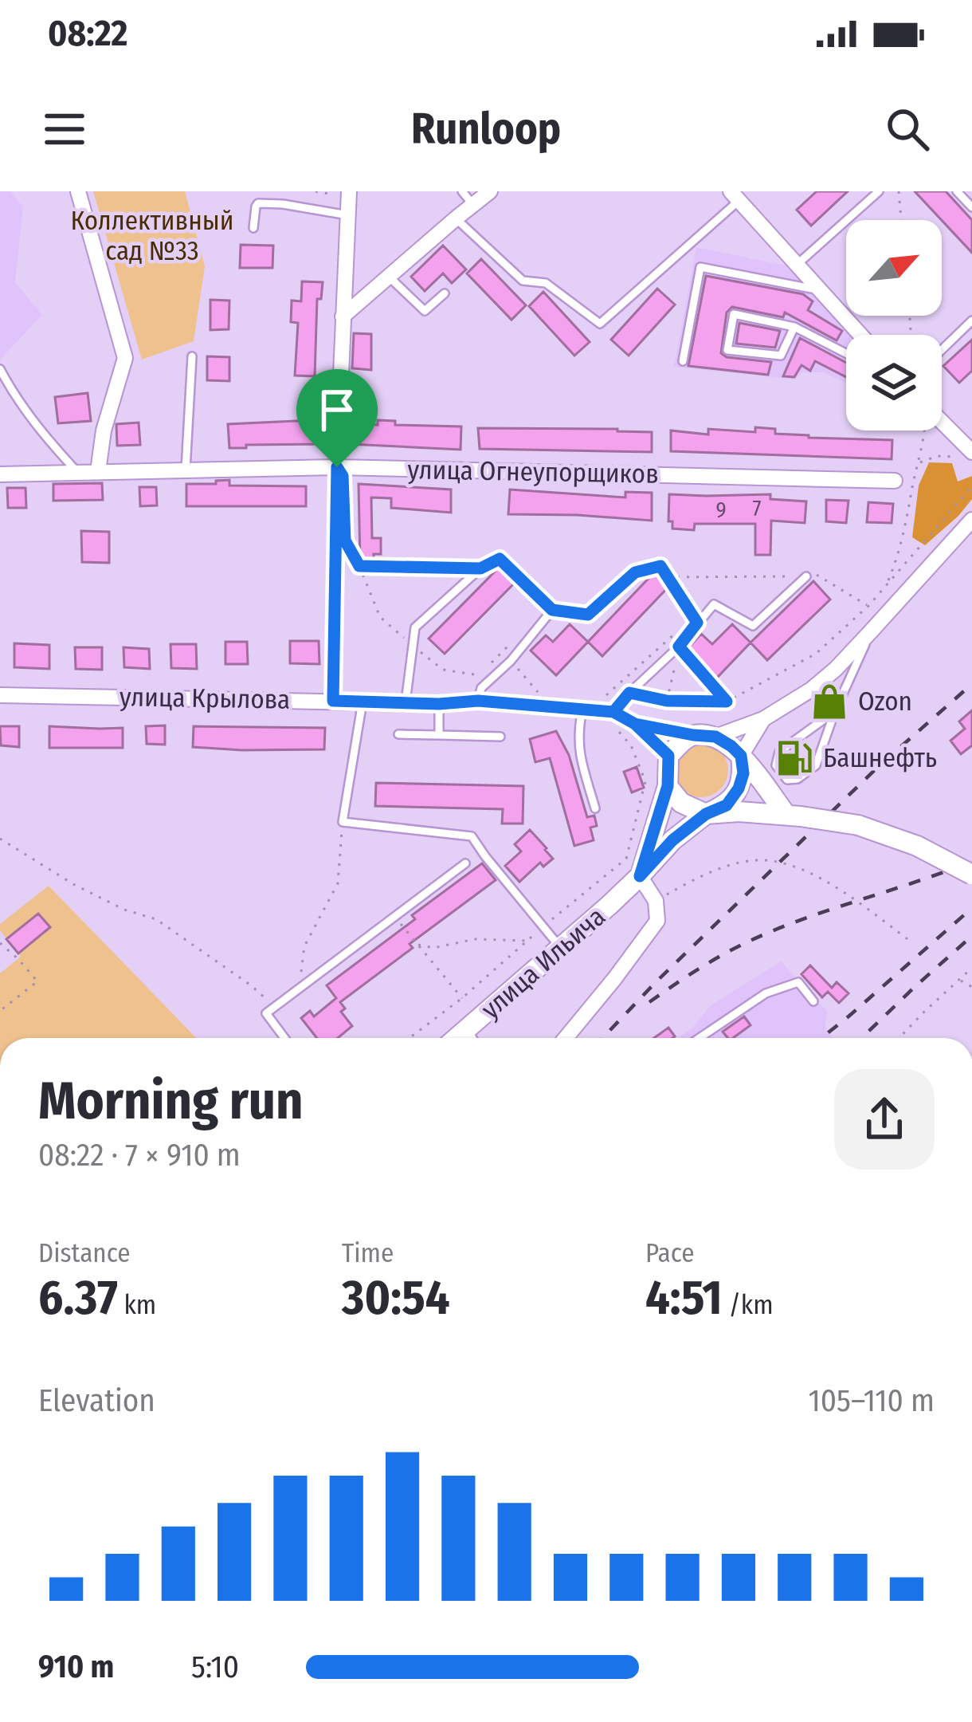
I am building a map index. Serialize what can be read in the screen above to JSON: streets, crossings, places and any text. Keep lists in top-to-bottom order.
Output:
{
  "streets": {
    "street": ["улица Огнеупорщиков", "улица Крылова", "улица Ильича"]
  },
  "parks": ["Коллективный сад №33"],
  "places": {
    "shop": ["Ozon"],
    "fuel station": ["Башнефть"]
  },
  "house_numbers": ["7", "9"],
  "north": "top right",
  "page": {
    "status": "08:22",
    "header": "Runloop",
    "heading": ["Morning run", "08:22 · 7 × 910 m"],
    "stats": [
      ["Distance", "6.37 km"],
      ["Time", "30:54"],
      ["Pace", "4:51 /km"]
    ],
    "chart": ["Elevation", "105–110 m"],
    "list": [
      {
        "name": "910 m",
        "note": "5:10"
      }
    ]
  }
}
